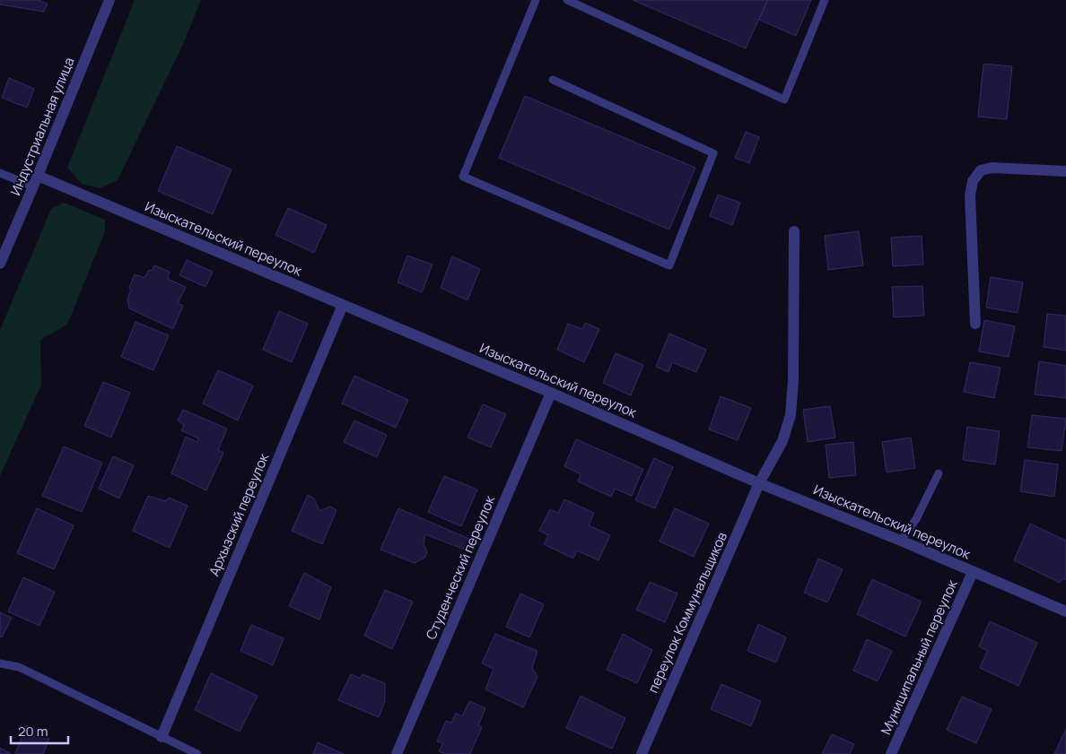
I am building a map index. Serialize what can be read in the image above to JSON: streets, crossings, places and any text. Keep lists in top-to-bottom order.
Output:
{
  "streets": {
    "street": [
      "Индустриальная улица",
      "Изыскательский переулок",
      "Архызский переулок",
      "Студенческий переулок",
      "переулок Коммунальщиков",
      "Муниципальный переулок"
    ]
  },
  "crossings": [
    ["Индустриальная улица", "Изыскательский переулок"],
    ["Изыскательский переулок", "Архызский переулок"],
    ["Изыскательский переулок", "Студенческий переулок"],
    ["Изыскательский переулок", "переулок Коммунальщиков"],
    ["Изыскательский переулок", "Муниципальный переулок"]
  ],
  "scale_bar": "20 m"
}
